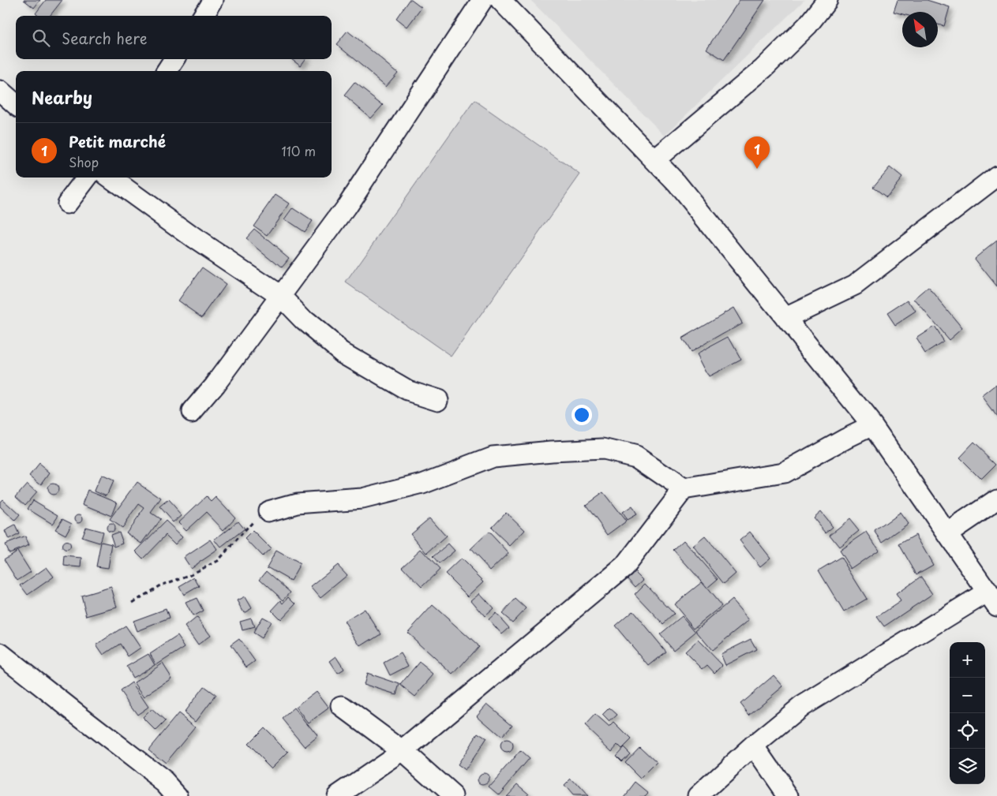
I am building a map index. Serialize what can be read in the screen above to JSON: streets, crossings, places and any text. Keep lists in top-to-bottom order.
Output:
{
  "north": "top left",
  "page": {
    "search": "Search here",
    "heading": "Nearby",
    "list": [
      {
        "mark": "1",
        "name": "Petit marché",
        "note": "Shop",
        "value": "110 m"
      }
    ],
    "pins": "1",
    "map_buttons": ["+", "−"]
  }
}
